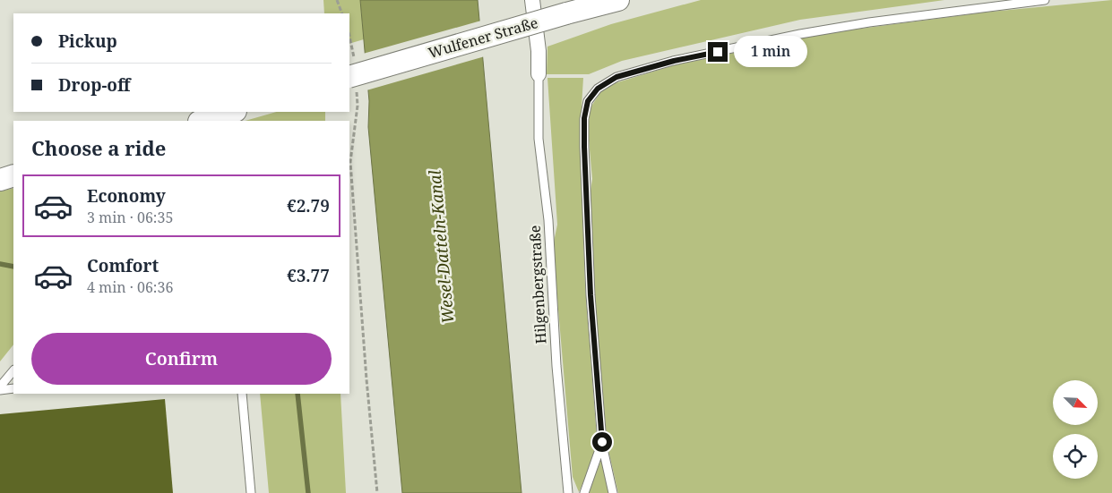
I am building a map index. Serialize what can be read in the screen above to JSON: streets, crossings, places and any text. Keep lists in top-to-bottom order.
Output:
{
  "streets": {
    "main road": ["Wulfener Straße"],
    "lane": ["Hilgenbergstraße"]
  },
  "water": ["Wesel-Datteln-Kanal"],
  "north": "bottom right",
  "page": {
    "banner": ["Pickup", "Drop-off"],
    "bubble": "1 min",
    "heading": "Choose a ride",
    "list": [
      {
        "name": "Economy",
        "note": "3 min · 06:35",
        "value": "€2.79"
      },
      {
        "name": "Comfort",
        "note": "4 min · 06:36",
        "value": "€3.77"
      }
    ],
    "buttons": "Confirm"
  }
}
